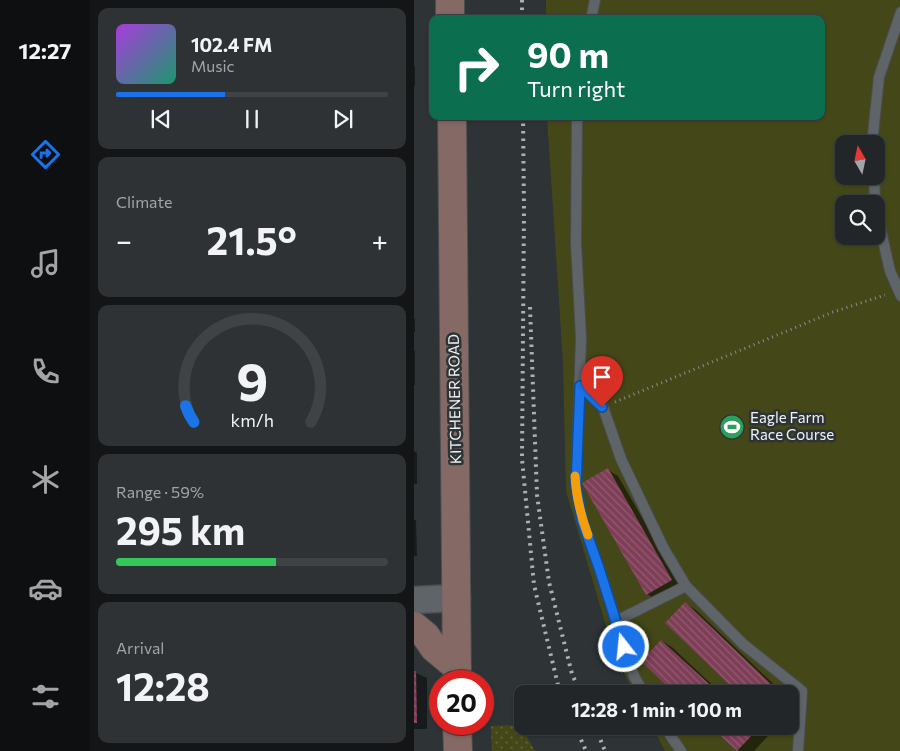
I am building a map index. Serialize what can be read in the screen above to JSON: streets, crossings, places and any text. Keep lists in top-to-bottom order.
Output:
{
  "streets": {
    "main road": ["KITCHENER ROAD"]
  },
  "places": {
    "sports": ["Eagle Farm Race Course"]
  },
  "north": "top",
  "page": {
    "tabs": "12:27",
    "turn": ["90 m", "Turn right"],
    "song": ["102.4 FM", "Music"],
    "tile": [
      "Climate",
      ["Range · 59%", "295 km"],
      ["Arrival", "12:28"]
    ],
    "heat": ["−", "21.5°", "+"],
    "limit": "20",
    "trip": "12:28 · 1 min · 100 m",
    "gauge": ["9", "km/h"]
  }
}
